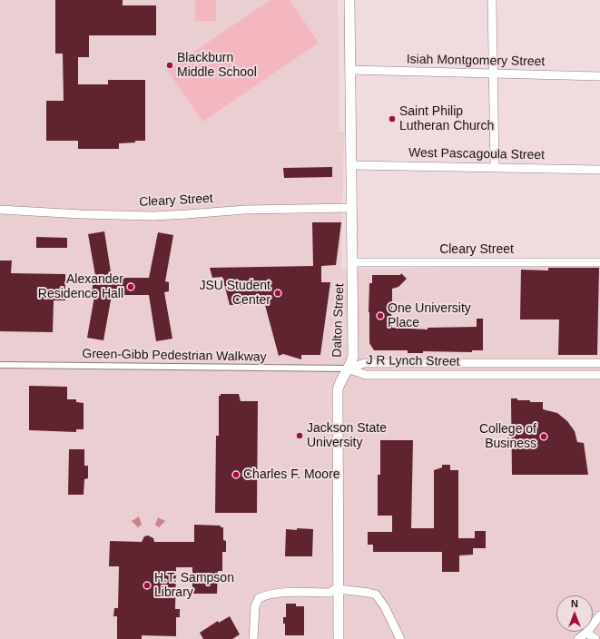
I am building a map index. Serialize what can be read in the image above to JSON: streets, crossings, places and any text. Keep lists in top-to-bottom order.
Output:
{
  "streets": {
    "street": [
      "Isiah Montgomery Street",
      "West Pascagoula Street",
      "Cleary Street",
      "Dalton Street",
      "Green-Gibb Pedestrian Walkway",
      "J R Lynch Street"
    ]
  },
  "crossings": [
    ["Isiah Montgomery Street", "Dalton Street"],
    ["West Pascagoula Street", "Dalton Street"],
    ["Cleary Street", "Dalton Street"],
    ["Dalton Street", "Green-Gibb Pedestrian Walkway"],
    ["Dalton Street", "J R Lynch Street"],
    ["Green-Gibb Pedestrian Walkway", "J R Lynch Street"]
  ],
  "places": [
    "Blackburn Middle School",
    "Saint Philip Lutheran Church",
    "Alexander Residence Hall",
    "JSU Student Center",
    "One University Place",
    "Jackson State University",
    "College of Business",
    "Charles F. Moore",
    "H.T. Sampson Library"
  ],
  "north": "top"
}
